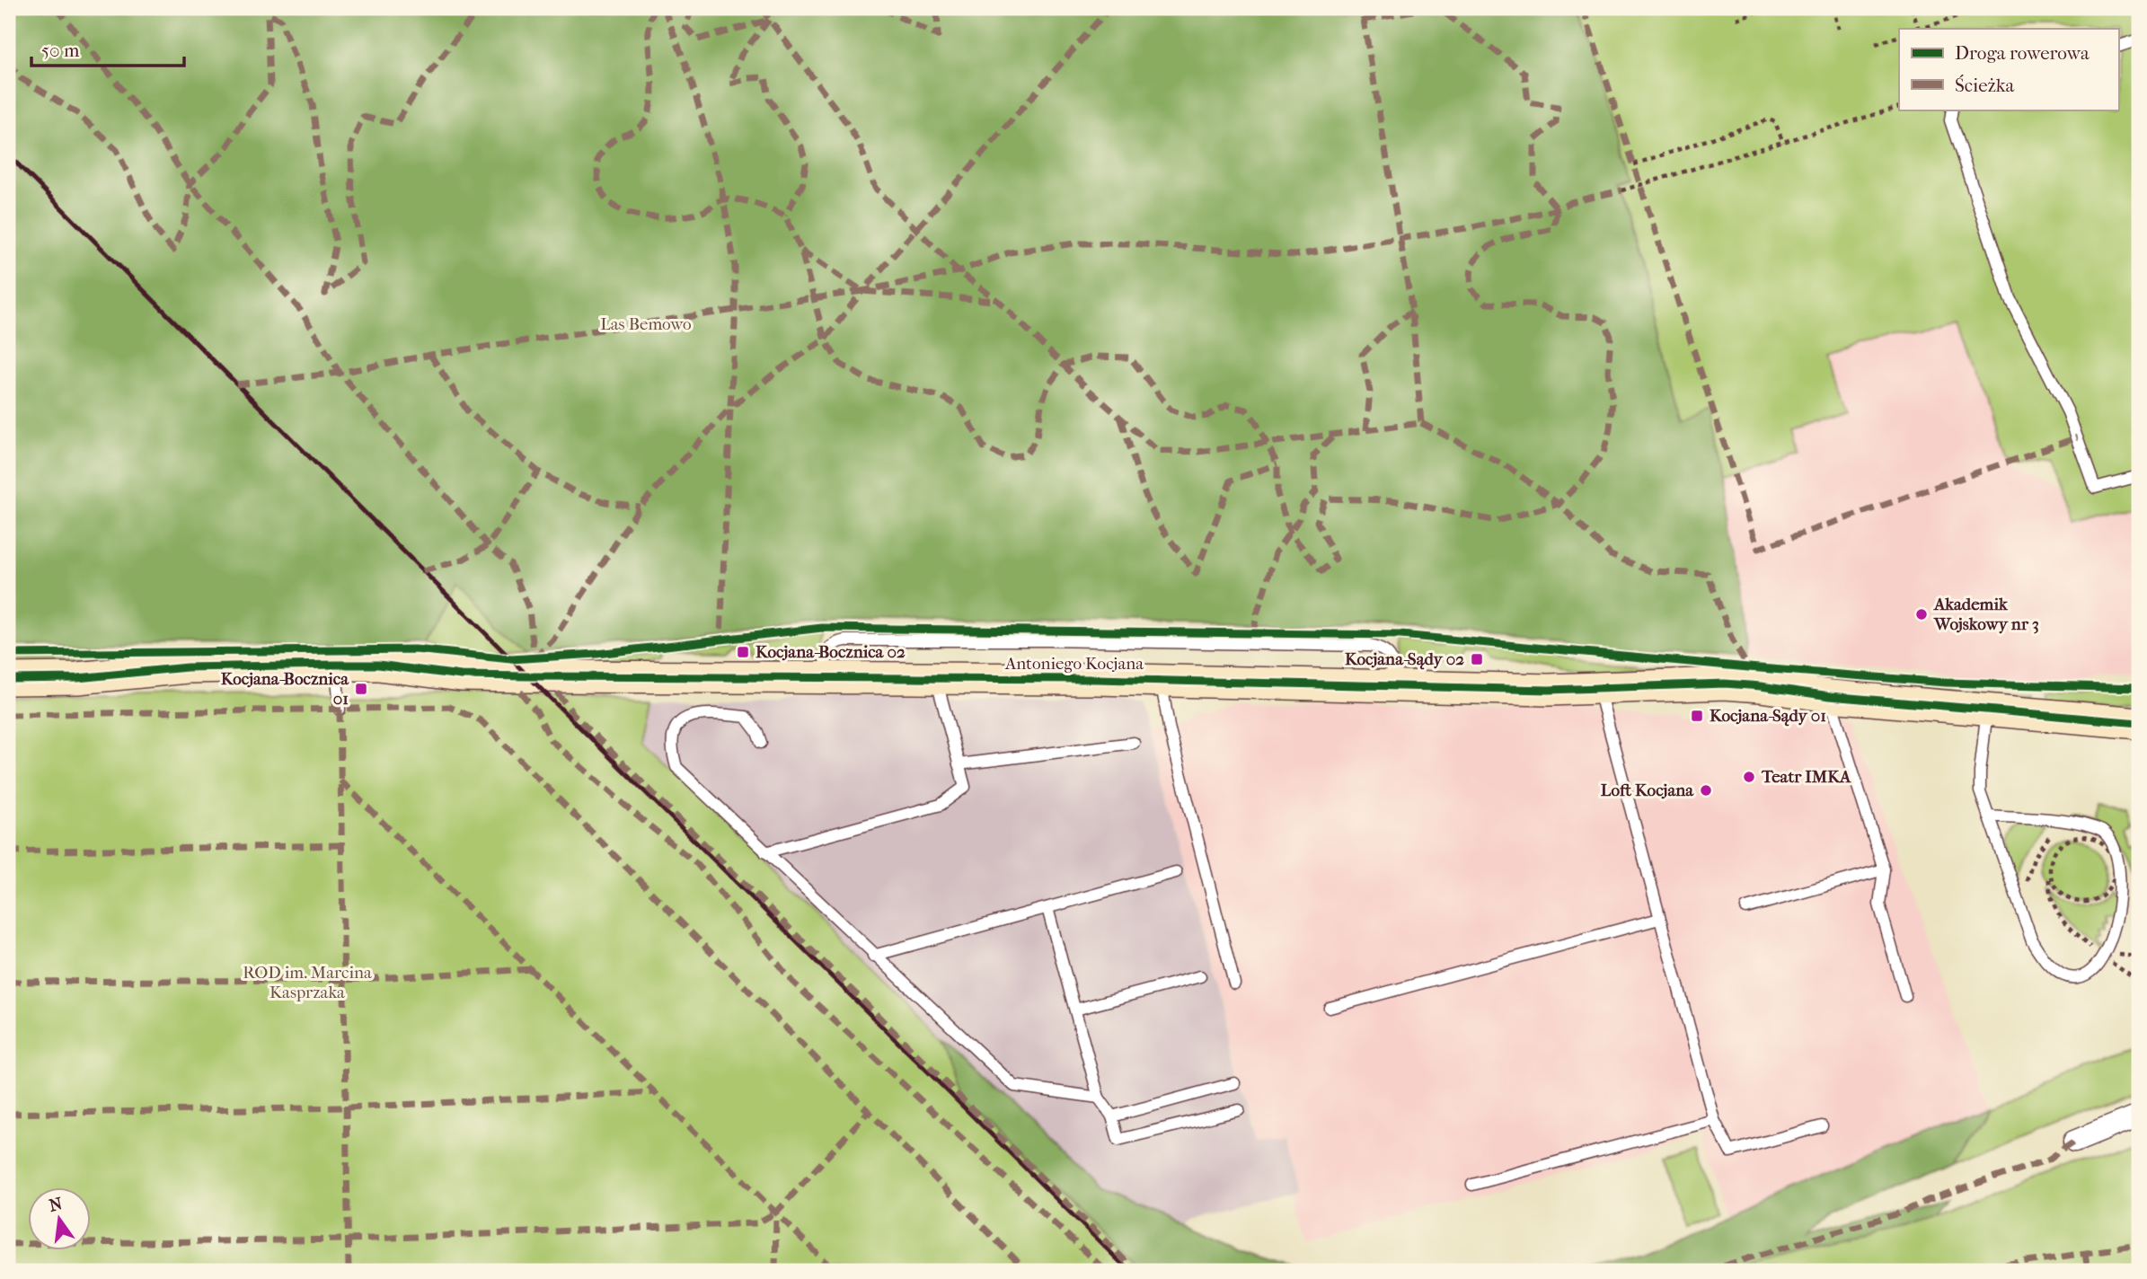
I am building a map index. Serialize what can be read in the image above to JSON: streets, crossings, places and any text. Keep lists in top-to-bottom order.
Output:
{
  "streets": {
    "street": ["Antoniego Kocjana"]
  },
  "parks": ["Las Bemowo", "ROD im. Marcina Kasprzaka"],
  "places": {
    "other": ["Akademik Wojskowy nr 3", "Teatr IMKA", "Loft Kocjana"],
    "transit": [
      "Kocjana-Bocznica 02",
      "Kocjana-Sądy 02",
      "Kocjana-Bocznica 01",
      "Kocjana-Sądy 01"
    ]
  },
  "legend": ["Droga rowerowa", "Ścieżka"],
  "scale_bar": "50 m",
  "north": "top"
}
